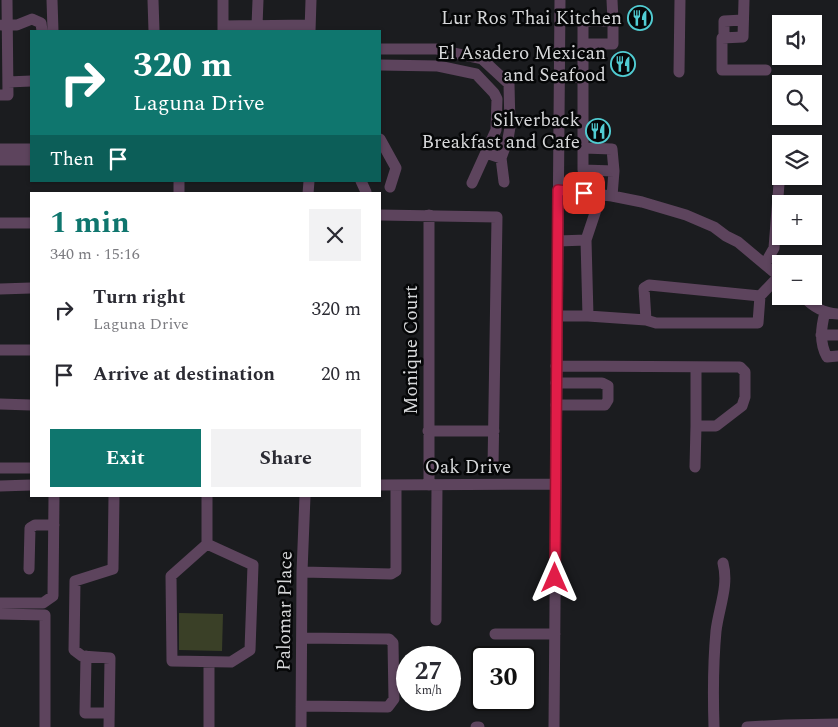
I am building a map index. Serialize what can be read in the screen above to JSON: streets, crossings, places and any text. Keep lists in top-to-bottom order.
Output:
{
  "streets": {
    "street": ["Monique Court", "Oak Drive", "Palomar Place"]
  },
  "crossings": [
    ["Monique Court", "Oak Drive"]
  ],
  "places": {
    "restaurant": ["Lur Ros Thai Kitchen", "El Asadero Mexican and Seafood", "Silverback Breakfast and Cafe"]
  },
  "page": {
    "map_buttons": ["+", "−"],
    "turn": ["320 m", "Laguna Drive"],
    "then": "Then",
    "heading": ["1 min", "340 m · 15:16"],
    "list": [
      {
        "name": "Turn right",
        "note": "Laguna Drive",
        "value": "320 m"
      },
      {
        "name": "Arrive at destination",
        "value": "20 m"
      }
    ],
    "buttons": ["Exit", "Share"],
    "speed": "27 km/h",
    "limit": "30"
  }
}
